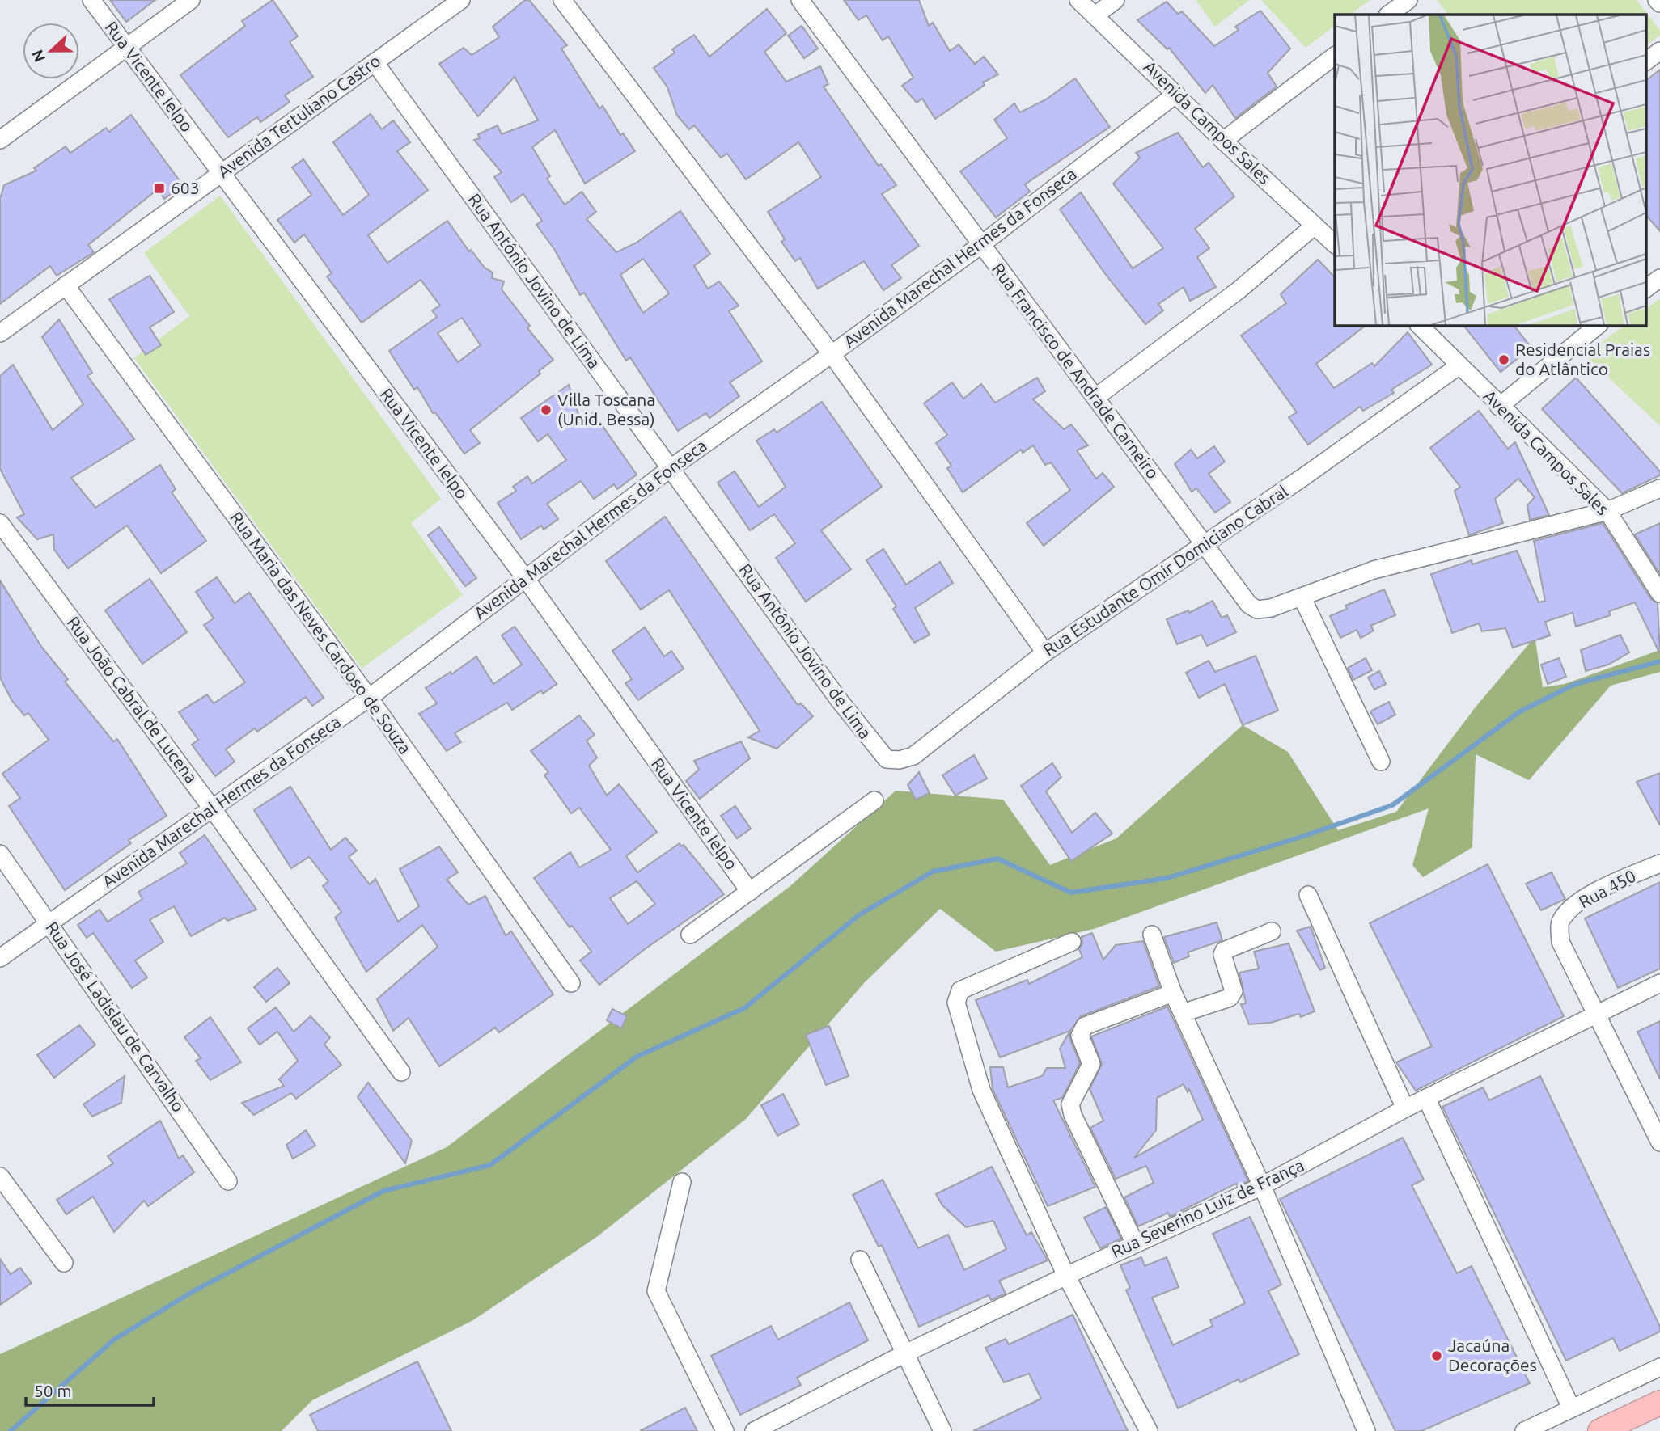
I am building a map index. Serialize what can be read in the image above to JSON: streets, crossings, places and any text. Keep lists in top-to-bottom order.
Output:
{
  "streets": {
    "street": [
      "Rua Vicente Ielpo",
      "Avenida Tertuliano Castro",
      "Avenida Campos Sales",
      "Avenida Marechal Hermes da Fonseca",
      "Rua Antônio Jovino de Lima",
      "Rua Francisco de Andrade Carneiro",
      "Rua Estudante Omir Domiciano Cabral",
      "Rua Maria das Neves Cardoso de Souza",
      "Rua João Cabral de Lucena",
      "Rua 450",
      "Rua José Ladislau de Carvalho",
      "Rua Severino Luiz de França"
    ]
  },
  "crossings": [
    ["Rua Vicente Ielpo", "Avenida Tertuliano Castro"],
    ["Rua Vicente Ielpo", "Avenida Marechal Hermes da Fonseca"],
    ["Avenida Tertuliano Castro", "Rua Antônio Jovino de Lima"],
    ["Avenida Tertuliano Castro", "Rua Maria das Neves Cardoso de Souza"],
    ["Avenida Campos Sales", "Avenida Marechal Hermes da Fonseca"],
    ["Avenida Campos Sales", "Rua Estudante Omir Domiciano Cabral"],
    ["Avenida Marechal Hermes da Fonseca", "Rua Antônio Jovino de Lima"],
    ["Avenida Marechal Hermes da Fonseca", "Rua Francisco de Andrade Carneiro"],
    ["Avenida Marechal Hermes da Fonseca", "Rua Maria das Neves Cardoso de Souza"],
    ["Avenida Marechal Hermes da Fonseca", "Rua João Cabral de Lucena"],
    ["Avenida Marechal Hermes da Fonseca", "Rua José Ladislau de Carvalho"],
    ["Rua Antônio Jovino de Lima", "Rua Estudante Omir Domiciano Cabral"],
    ["Rua Francisco de Andrade Carneiro", "Rua Estudante Omir Domiciano Cabral"],
    ["Rua 450", "Rua Severino Luiz de França"]
  ],
  "places": {
    "transit": ["603"],
    "other": ["Residencial Praias do Atlântico", "Villa Toscana (Unid. Bessa)", "Jacaúna Decorações"]
  },
  "scale_bar": "50 m",
  "north": "left"
}
